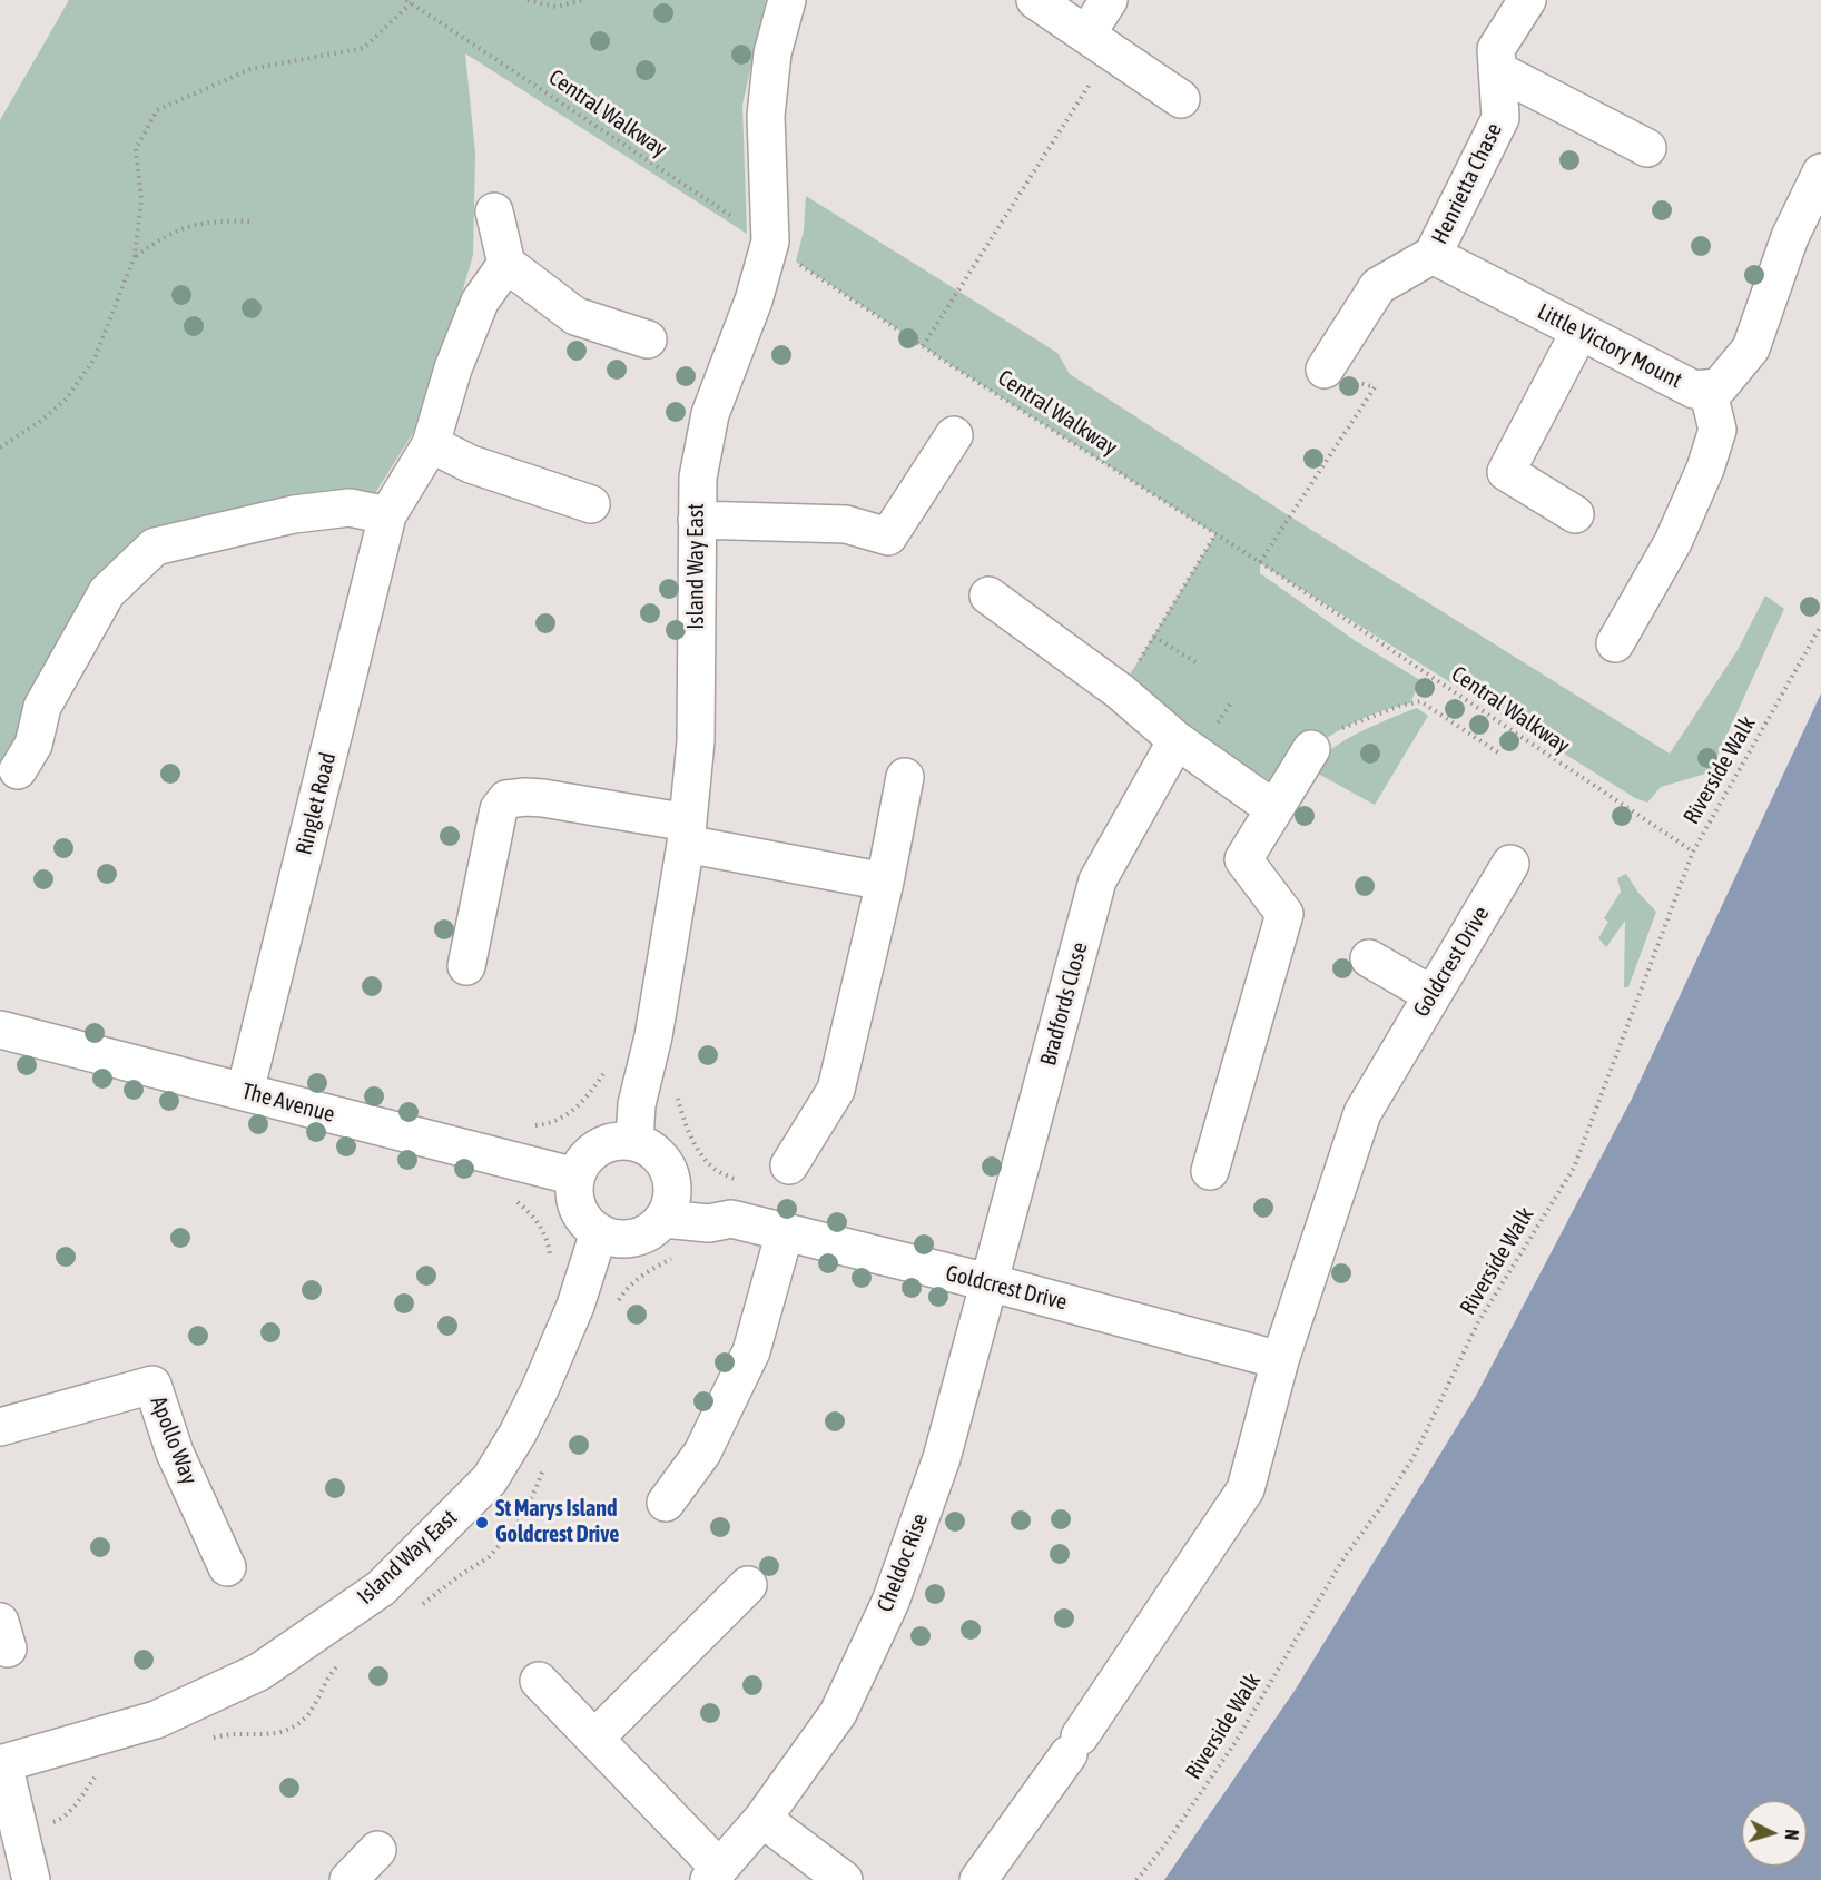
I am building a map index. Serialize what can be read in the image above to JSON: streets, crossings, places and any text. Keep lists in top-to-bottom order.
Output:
{
  "streets": {
    "street": [
      "Henrietta Chase",
      "Little Victory Mount",
      "Island Way East",
      "Ringlet Road",
      "Goldcrest Drive",
      "Bradfords Close",
      "The Avenue",
      "Apollo Way",
      "Cheldoc Rise"
    ],
    "path": ["Central Walkway", "Riverside Walk"]
  },
  "crossings": [
    ["Central Walkway", "Island Way East"],
    ["Central Walkway", "Riverside Walk"],
    ["Henrietta Chase", "Little Victory Mount"],
    ["Island Way East", "Goldcrest Drive"],
    ["Island Way East", "The Avenue"],
    ["Ringlet Road", "The Avenue"],
    ["Goldcrest Drive", "Bradfords Close"],
    ["Goldcrest Drive", "The Avenue"],
    ["Goldcrest Drive", "Cheldoc Rise"],
    ["Bradfords Close", "Cheldoc Rise"]
  ],
  "places": ["St Marys Island Goldcrest Drive"],
  "north": "right"
}
